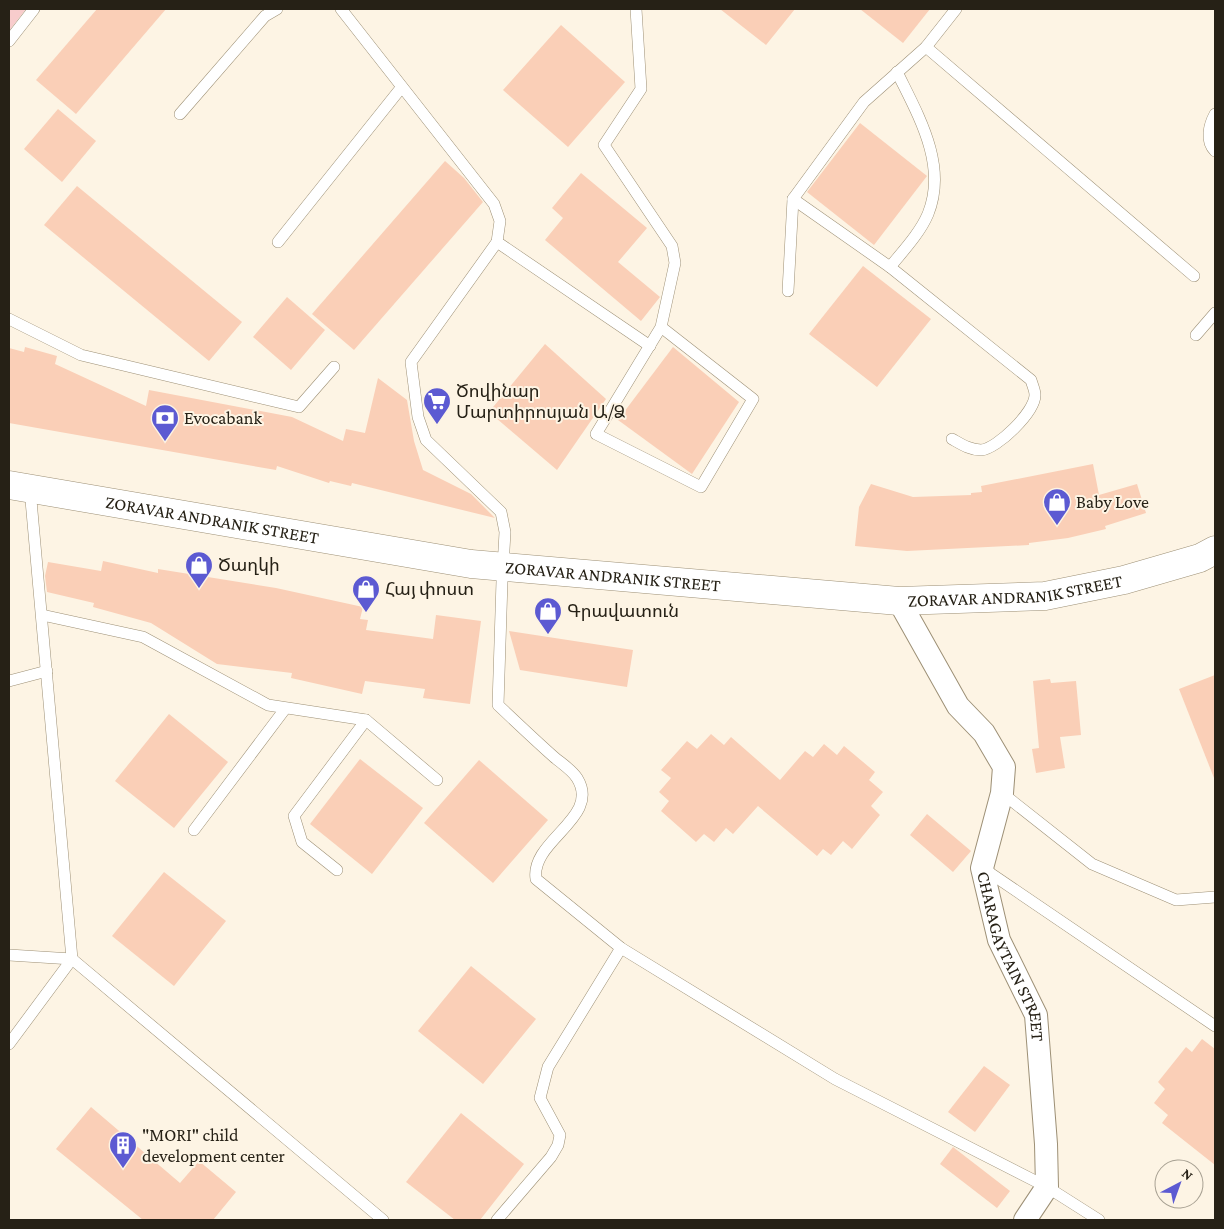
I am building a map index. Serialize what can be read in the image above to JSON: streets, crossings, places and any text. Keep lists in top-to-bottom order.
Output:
{
  "streets": {
    "main road": ["ZORAVAR ANDRANIK STREET"],
    "street": ["CHARAGAYTAIN STREET"]
  },
  "crossings": [
    ["ZORAVAR ANDRANIK STREET", "CHARAGAYTAIN STREET"]
  ],
  "places": {
    "supermarket": ["Ծովինար Մարտիրոսյան Ա/Ձ"],
    "bank": ["Evocabank"],
    "shop": [
      "Baby Love",
      "Ծաղկի",
      "Հայ փոստ",
      "Գրավատուն"
    ],
    "building": ["\"MORI\" child development center"]
  },
  "north": "top right"
}
